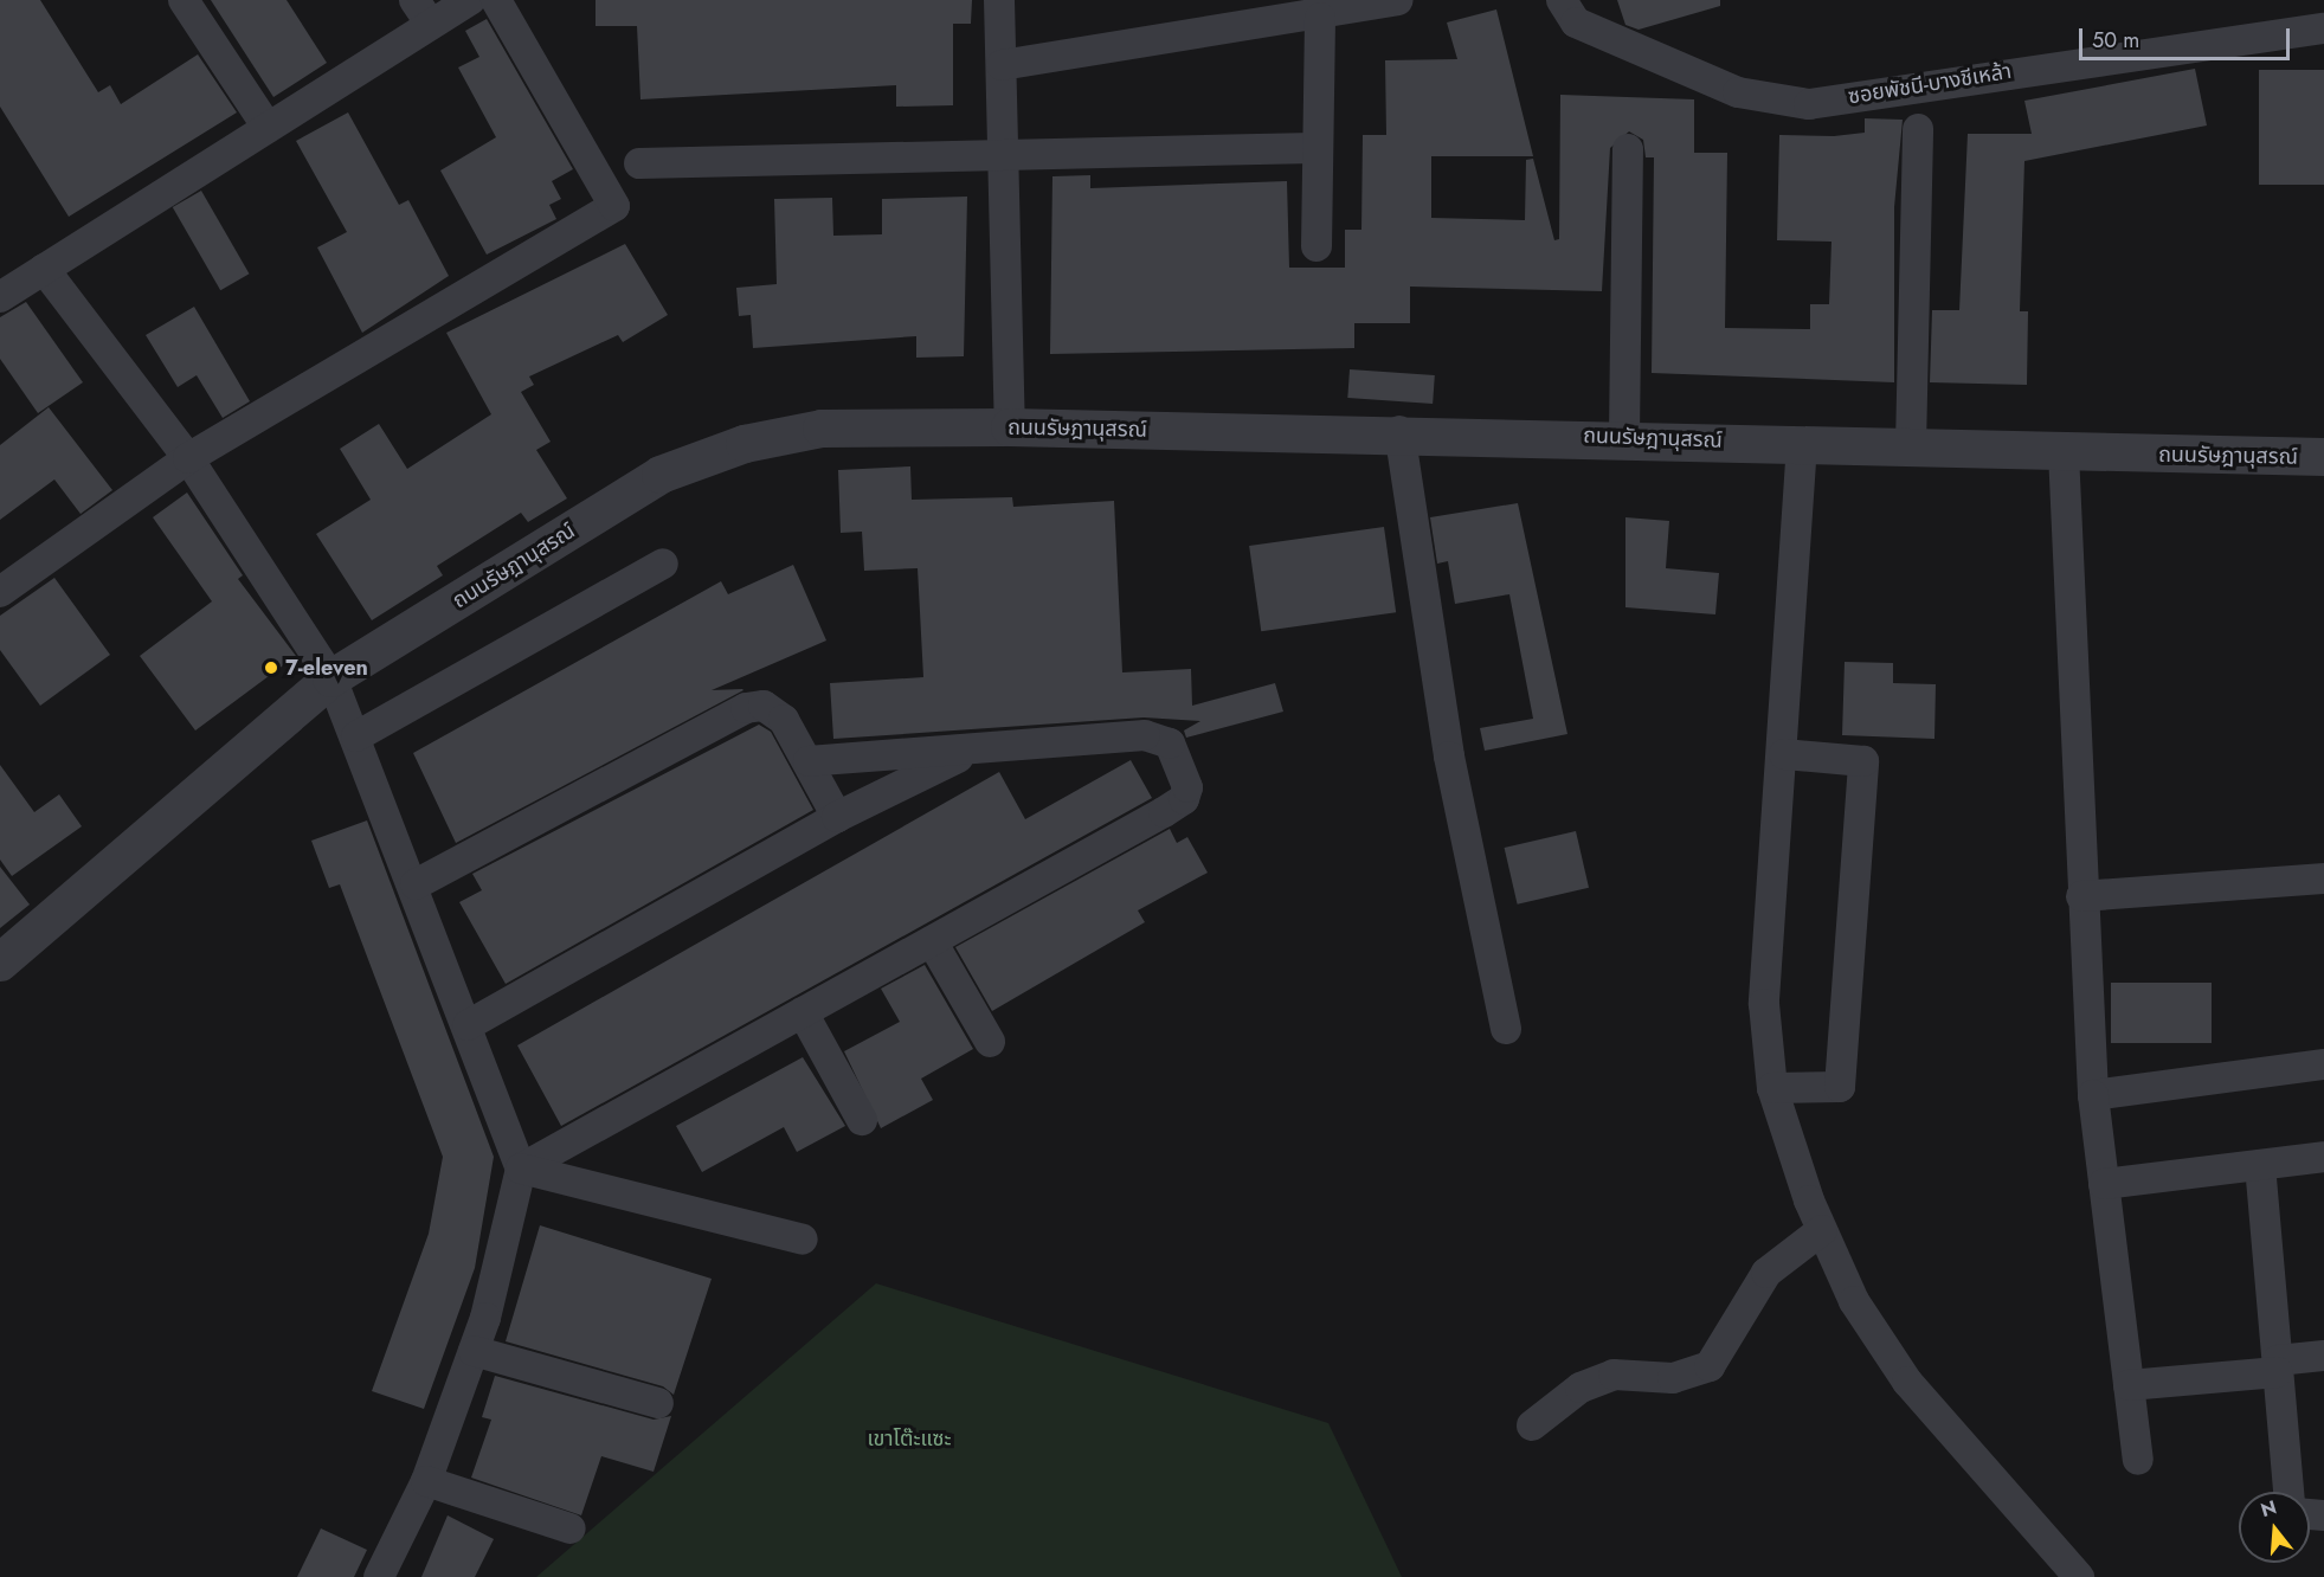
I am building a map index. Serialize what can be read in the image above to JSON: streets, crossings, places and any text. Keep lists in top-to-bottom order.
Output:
{
  "streets": {
    "street": ["ซอยพัชนี-บางชีเหล้า", "ถนนรัษฎานุสรณ์"]
  },
  "parks": ["เขาโต๊ะแซะ"],
  "places": ["7-eleven"],
  "scale_bar": "50 m",
  "north": "top"
}
